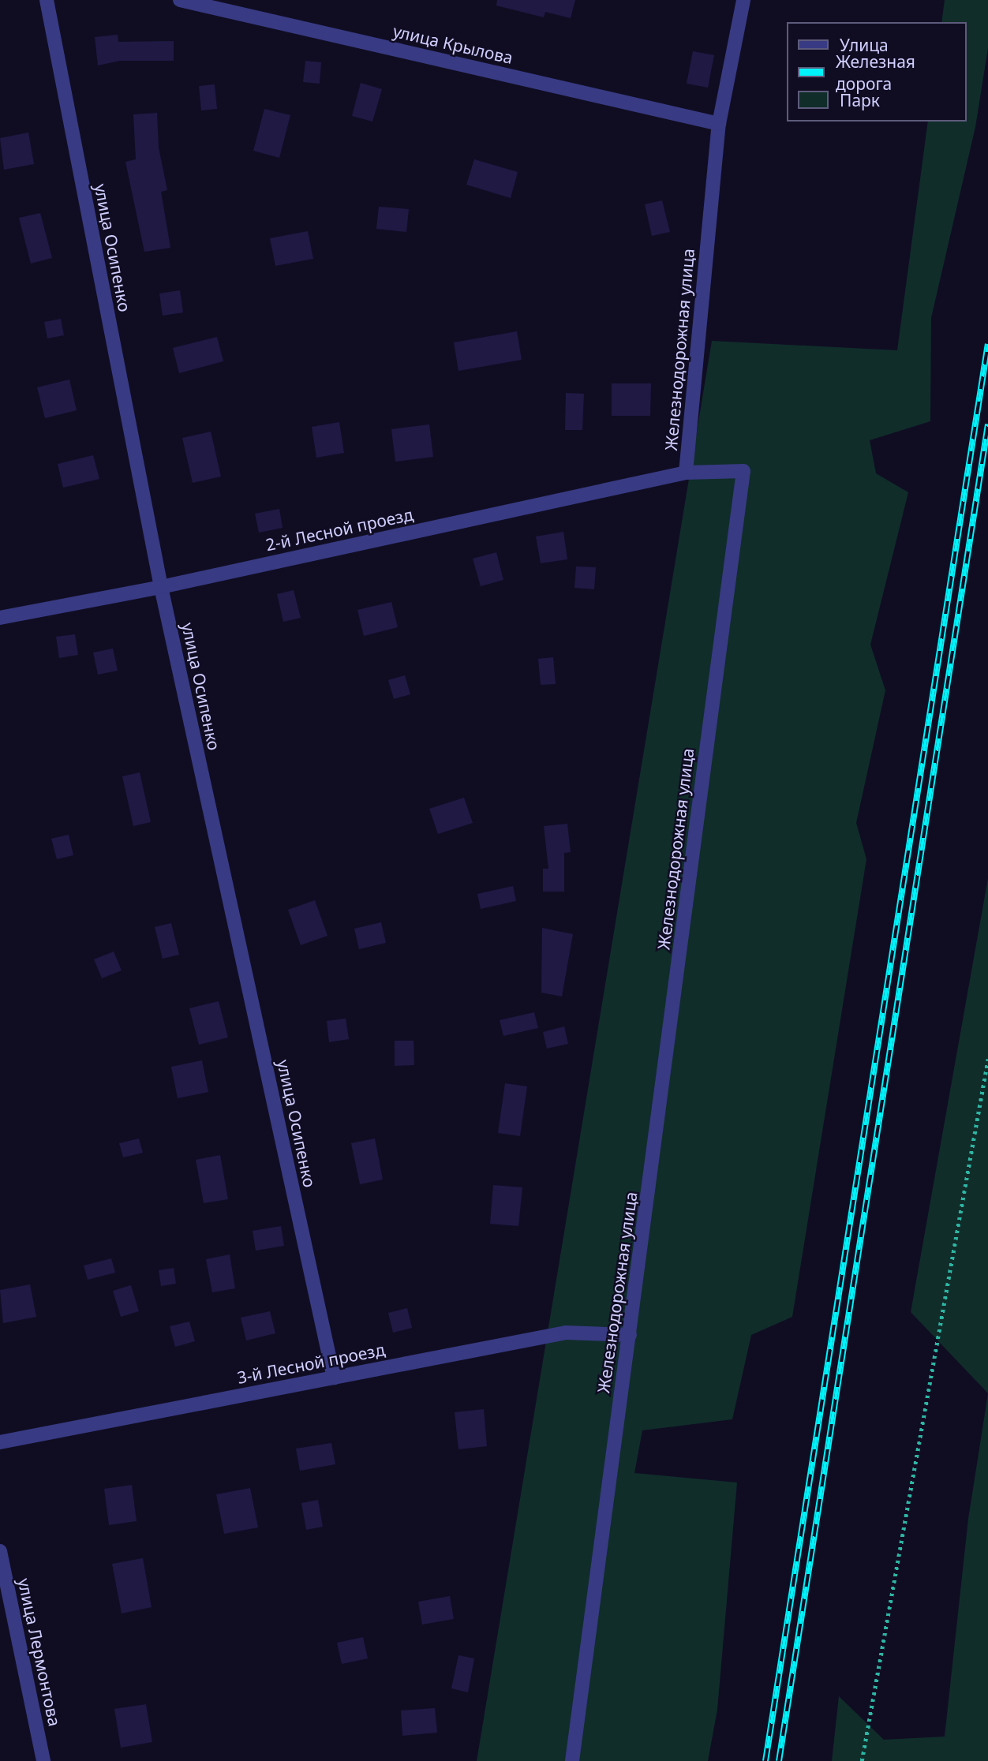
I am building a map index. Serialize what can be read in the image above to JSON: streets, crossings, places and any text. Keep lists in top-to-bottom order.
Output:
{
  "streets": {
    "street": [
      "улица Крылова",
      "улица Осипенко",
      "Железнодорожная улица",
      "2-й Лесной проезд",
      "3-й Лесной проезд",
      "улица Лермонтова"
    ]
  },
  "crossings": [
    ["улица Крылова", "Железнодорожная улица"],
    ["улица Осипенко", "2-й Лесной проезд"],
    ["улица Осипенко", "3-й Лесной проезд"],
    ["Железнодорожная улица", "2-й Лесной проезд"],
    ["Железнодорожная улица", "3-й Лесной проезд"]
  ],
  "legend": ["Улица", "Железная дорога", "Парк"]
}
